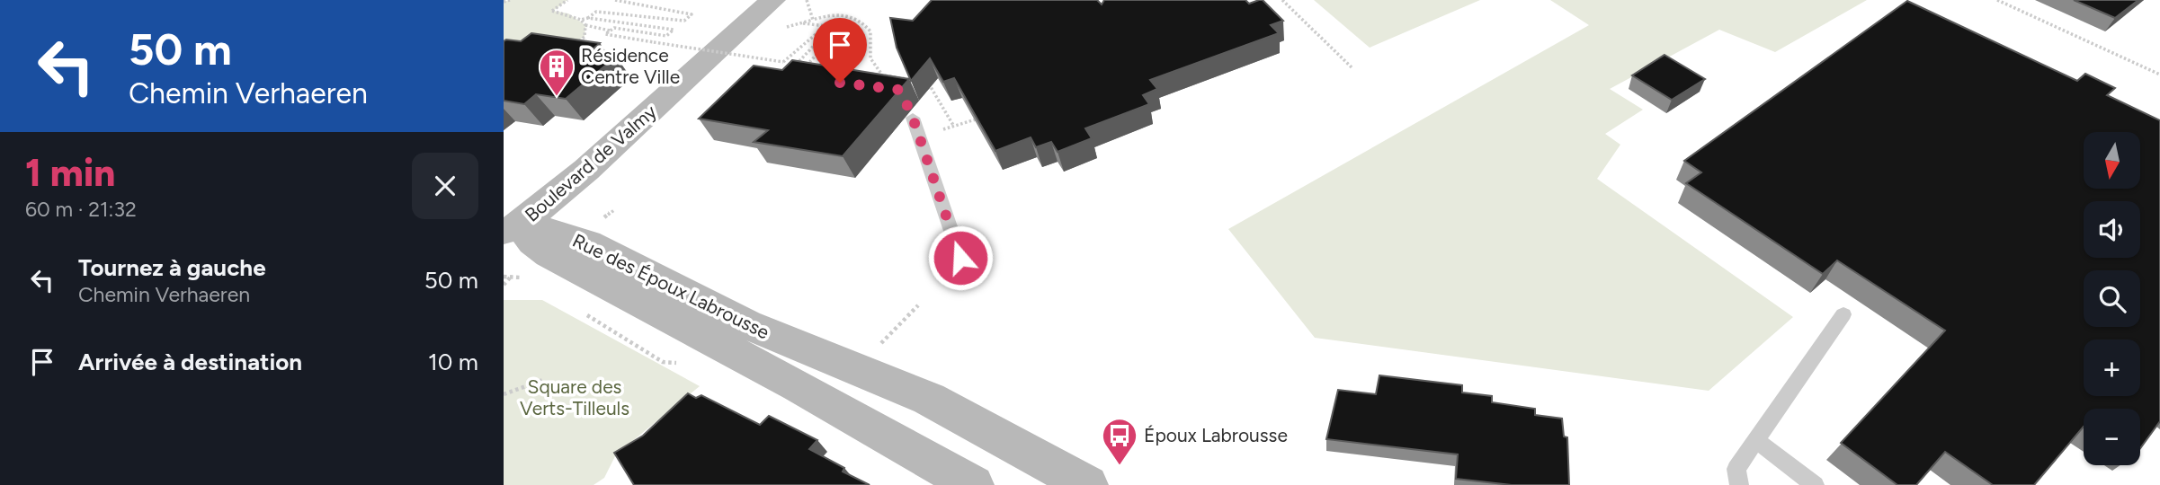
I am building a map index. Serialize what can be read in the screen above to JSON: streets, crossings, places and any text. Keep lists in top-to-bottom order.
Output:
{
  "streets": {
    "main road": ["Boulevard de Valmy", "Rue des Époux Labrousse"]
  },
  "crossings": [
    ["Boulevard de Valmy", "Rue des Époux Labrousse"]
  ],
  "parks": ["Square des Verts-Tilleuls"],
  "places": {
    "building": ["Résidence Centre Ville"],
    "bus stop": ["Époux Labrousse"]
  },
  "north": "bottom",
  "page": {
    "turn": ["50 m", "Chemin Verhaeren"],
    "heading": ["1 min", "60 m · 21:32"],
    "map_buttons": ["+", "−"],
    "list": [
      {
        "name": "Tournez à gauche",
        "note": "Chemin Verhaeren",
        "value": "50 m"
      },
      {
        "name": "Arrivée à destination",
        "value": "10 m"
      }
    ]
  }
}
